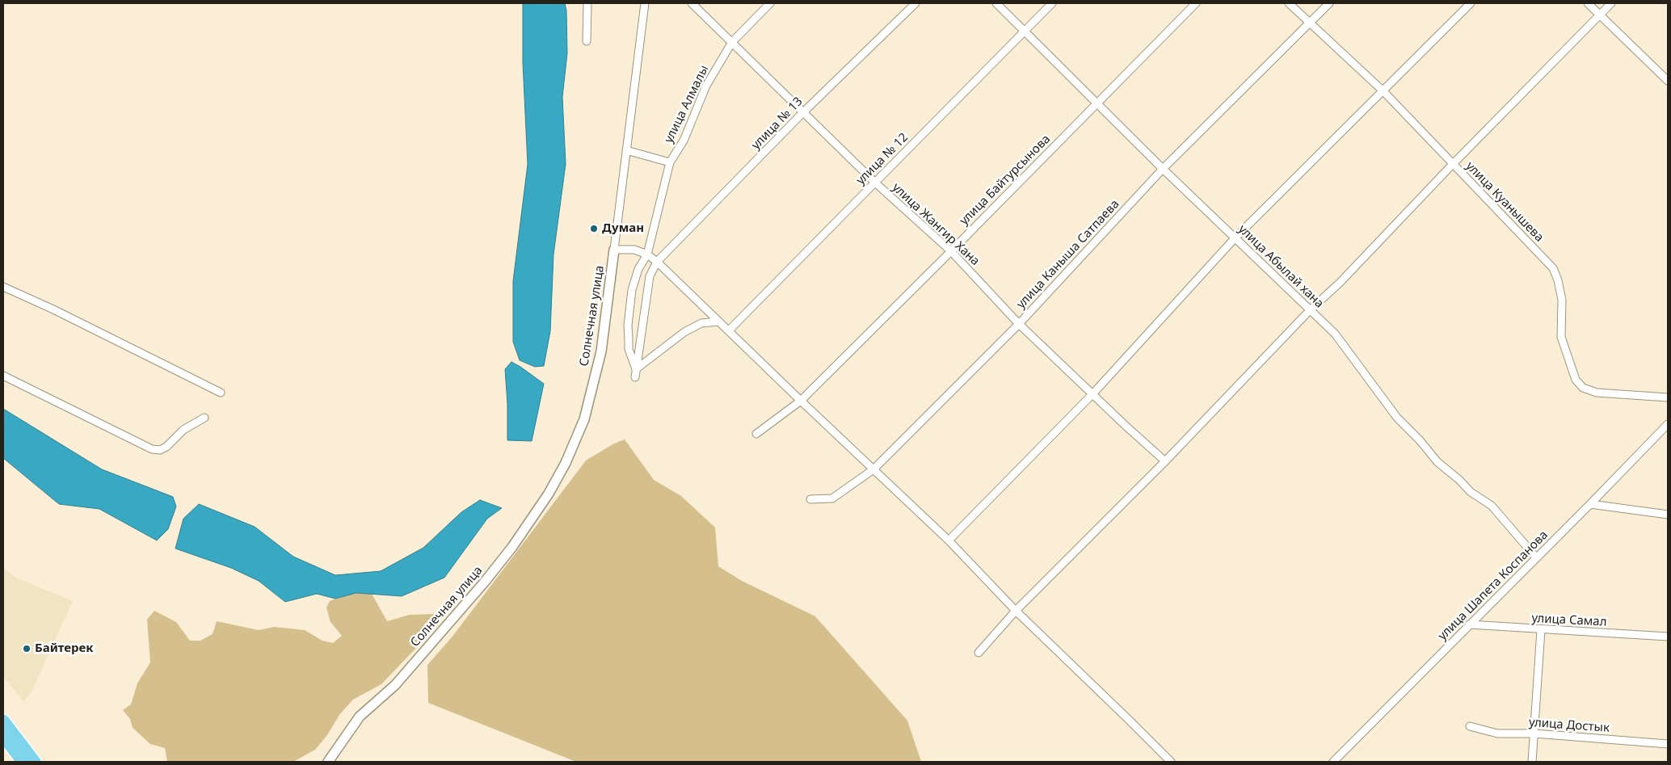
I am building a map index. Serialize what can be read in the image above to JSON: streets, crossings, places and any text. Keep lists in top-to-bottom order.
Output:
{
  "streets": {
    "street": [
      "улица Алмалы",
      "улица № 13",
      "улица № 12",
      "улица Байтурсынова",
      "улица Куанышева",
      "улица Жангир Хана",
      "улица Каныша Сатпаева",
      "улица Абылай хана",
      "Солнечная улица",
      "улица Шапета Коспанова",
      "улица Самал",
      "улица Достык"
    ]
  },
  "crossings": [
    ["улица Алмалы", "улица Жангир Хана"],
    ["улица № 13", "улица Жангир Хана"],
    ["улица № 12", "улица Жангир Хана"],
    ["улица № 12", "улица Абылай хана"],
    ["улица Байтурсынова", "улица Жангир Хана"],
    ["улица Байтурсынова", "улица Абылай хана"],
    ["улица Куанышева", "улица Каныша Сатпаева"],
    ["улица Жангир Хана", "улица Каныша Сатпаева"],
    ["улица Каныша Сатпаева", "улица Абылай хана"],
    ["улица Абылай хана", "улица Шапета Коспанова"],
    ["улица Шапета Коспанова", "улица Самал"]
  ],
  "places": ["Думан", "Байтерек"]
}
